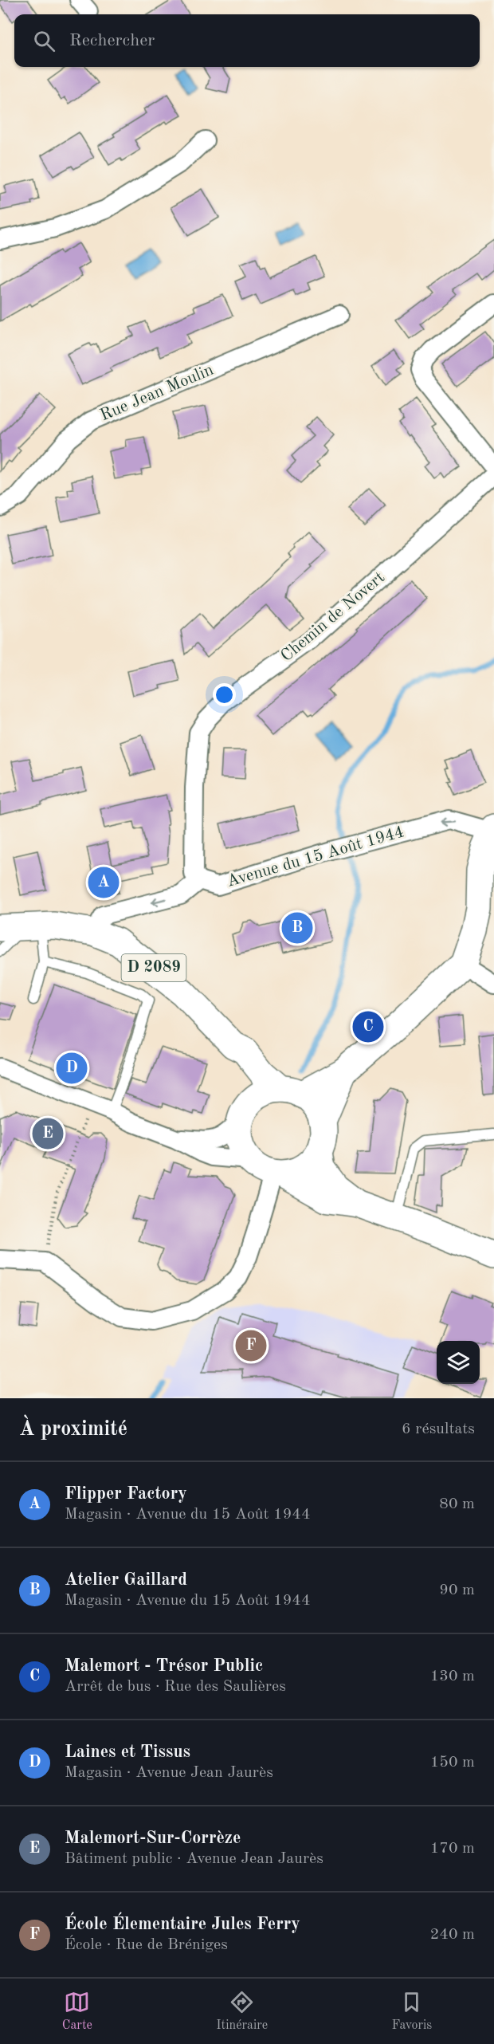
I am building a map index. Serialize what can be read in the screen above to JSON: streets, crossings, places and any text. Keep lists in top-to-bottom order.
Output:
{
  "streets": {
    "main road": ["D 2089"],
    "street": ["Rue Jean Moulin", "Chemin de Novert", "Avenue du 15 Août 1944"]
  },
  "crossings": [
    ["Chemin de Novert", "Avenue du 15 Août 1944"]
  ],
  "one_way": ["Avenue du 15 Août 1944"],
  "page": {
    "search": "Rechercher",
    "pins": [
      "A",
      "B",
      "C",
      "D",
      "E",
      "F"
    ],
    "heading": ["À proximité", "6 résultats"],
    "list": [
      {
        "mark": "A",
        "name": "Flipper Factory",
        "note": "Magasin · Avenue du 15 Août 1944",
        "value": "80 m"
      },
      {
        "mark": "B",
        "name": "Atelier Gaillard",
        "note": "Magasin · Avenue du 15 Août 1944",
        "value": "90 m"
      },
      {
        "mark": "C",
        "name": "Malemort - Trésor Public",
        "note": "Arrêt de bus · Rue des Saulières",
        "value": "130 m"
      },
      {
        "mark": "D",
        "name": "Laines et Tissus",
        "note": "Magasin · Avenue Jean Jaurès",
        "value": "150 m"
      },
      {
        "mark": "E",
        "name": "Malemort-Sur-Corrèze",
        "note": "Bâtiment public · Avenue Jean Jaurès",
        "value": "170 m"
      },
      {
        "mark": "F",
        "name": "École Élementaire Jules Ferry",
        "note": "École · Rue de Bréniges",
        "value": "240 m"
      }
    ],
    "nav": ["Carte", "Itinéraire", "Favoris"]
  }
}
